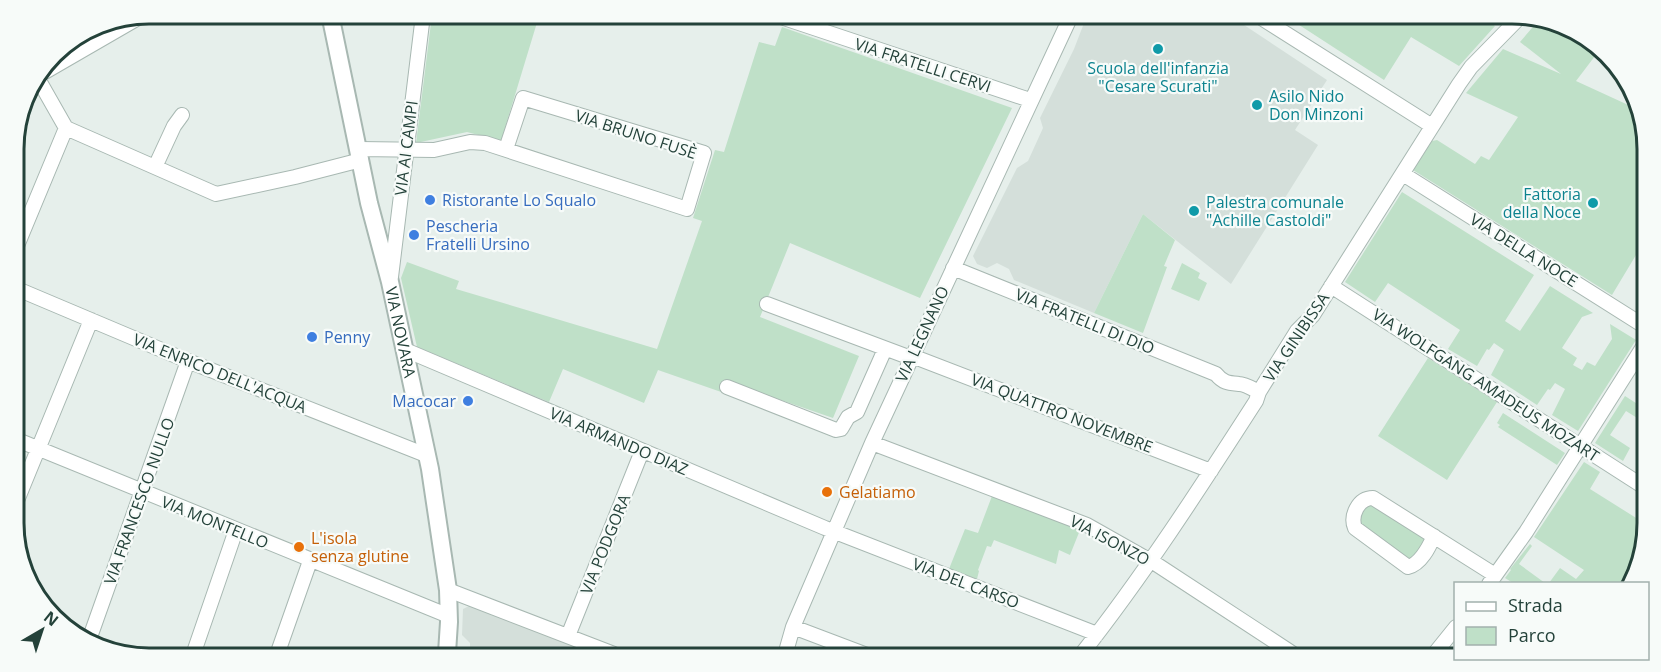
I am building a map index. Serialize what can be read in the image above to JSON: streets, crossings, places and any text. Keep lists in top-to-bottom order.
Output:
{
  "streets": {
    "street": [
      "VIA FRATELLI CERVI",
      "VIA BRUNO FUSÈ",
      "VIA AI CAMPI",
      "VIA DELLA NOCE",
      "VIA FRATELLI DI DIO",
      "VIA NOVARA",
      "VIA LEGNANO",
      "VIA GINIBISSA",
      "VIA ENRICO DELL'ACQUA",
      "VIA WOLFGANG AMADEUS MOZART",
      "VIA QUATTRO NOVEMBRE",
      "VIA ARMANDO DIAZ",
      "VIA FRANCESCO NULLO",
      "VIA MONTELLO",
      "VIA ISONZO",
      "VIA PODGORA",
      "VIA DEL CARSO"
    ]
  },
  "crossings": [
    ["VIA FRATELLI CERVI", "VIA LEGNANO"],
    ["VIA BRUNO FUSÈ", "VIA AI CAMPI"],
    ["VIA BRUNO FUSÈ", "VIA NOVARA"],
    ["VIA AI CAMPI", "VIA NOVARA"],
    ["VIA DELLA NOCE", "VIA GINIBISSA"],
    ["VIA FRATELLI DI DIO", "VIA LEGNANO"],
    ["VIA FRATELLI DI DIO", "VIA GINIBISSA"],
    ["VIA NOVARA", "VIA ENRICO DELL'ACQUA"],
    ["VIA NOVARA", "VIA ARMANDO DIAZ"],
    ["VIA NOVARA", "VIA MONTELLO"],
    ["VIA LEGNANO", "VIA QUATTRO NOVEMBRE"],
    ["VIA LEGNANO", "VIA ARMANDO DIAZ"],
    ["VIA LEGNANO", "VIA ISONZO"],
    ["VIA LEGNANO", "VIA DEL CARSO"],
    ["VIA GINIBISSA", "VIA WOLFGANG AMADEUS MOZART"],
    ["VIA GINIBISSA", "VIA QUATTRO NOVEMBRE"],
    ["VIA GINIBISSA", "VIA ISONZO"],
    ["VIA GINIBISSA", "VIA DEL CARSO"],
    ["VIA ENRICO DELL'ACQUA", "VIA FRANCESCO NULLO"],
    ["VIA ARMANDO DIAZ", "VIA PODGORA"],
    ["VIA ARMANDO DIAZ", "VIA DEL CARSO"],
    ["VIA FRANCESCO NULLO", "VIA MONTELLO"]
  ],
  "places": [
    "Scuola dell'infanzia \"Cesare Scurati\"",
    "Asilo Nido Don Minzoni",
    "Ristorante Lo Squalo",
    "Fattoria della Noce",
    "Palestra comunale \"Achille Castoldi\"",
    "Pescheria Fratelli Ursino",
    "Penny",
    "Macocar",
    "Gelatiamo",
    "L'isola senza glutine"
  ],
  "legend": ["Strada", "Parco"],
  "north": "top right"
}
